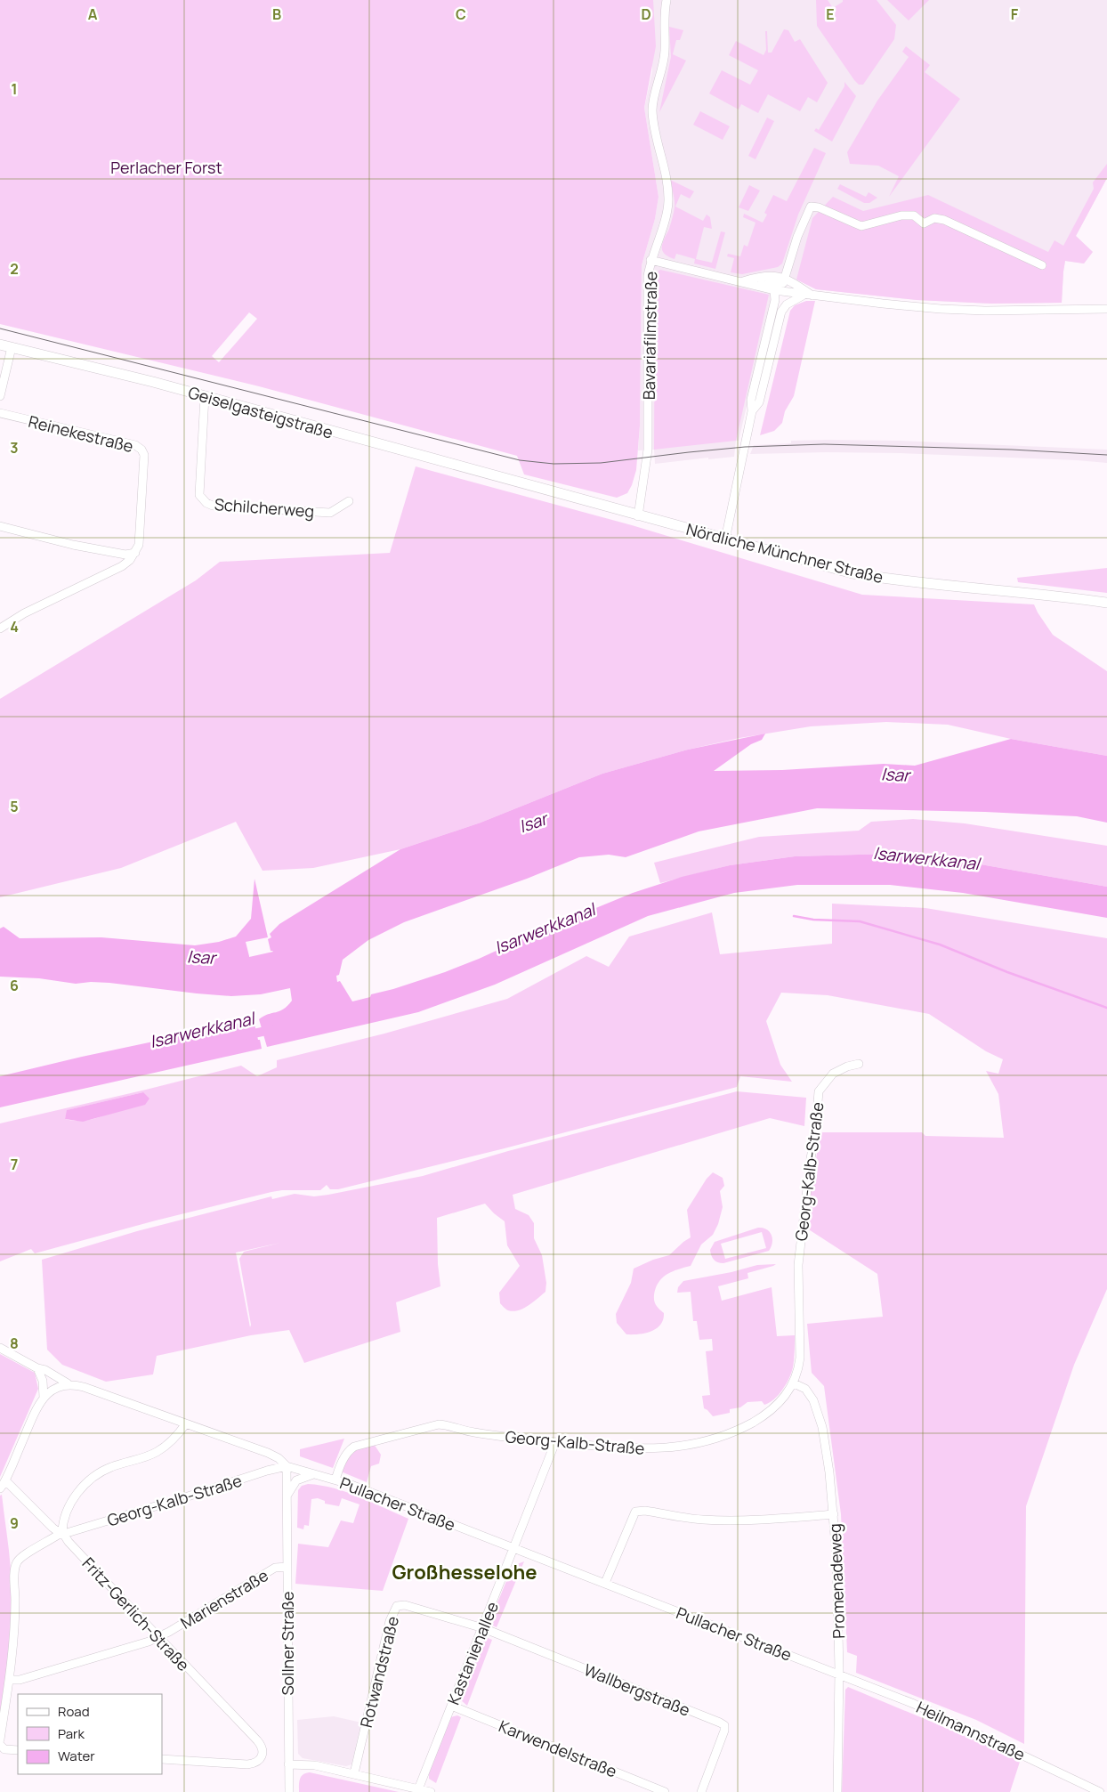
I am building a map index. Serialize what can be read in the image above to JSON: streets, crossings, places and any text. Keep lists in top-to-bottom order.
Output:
{
  "streets": {
    "main road": ["Geiselgasteigstraße", "Nördliche Münchner Straße"],
    "street": [
      "Bavariafilmstraße",
      "Reinekestraße",
      "Schilcherweg",
      "Georg-Kalb-Straße",
      "Pullacher Straße",
      "Promenadeweg",
      "Marienstraße",
      "Fritz-Gerlich-Straße",
      "Sollner Straße",
      "Kastanienallee",
      "Rotwandstraße",
      "Wallbergstraße",
      "Heilmannstraße",
      "Karwendelstraße"
    ]
  },
  "crossings": [
    ["Bavariafilmstraße", "Nördliche Münchner Straße"],
    ["Geiselgasteigstraße", "Schilcherweg"],
    ["Geiselgasteigstraße", "Nördliche Münchner Straße"],
    ["Georg-Kalb-Straße", "Pullacher Straße"],
    ["Georg-Kalb-Straße", "Promenadeweg"],
    ["Georg-Kalb-Straße", "Fritz-Gerlich-Straße"],
    ["Georg-Kalb-Straße", "Sollner Straße"],
    ["Georg-Kalb-Straße", "Kastanienallee"],
    ["Pullacher Straße", "Promenadeweg"],
    ["Pullacher Straße", "Sollner Straße"],
    ["Pullacher Straße", "Kastanienallee"],
    ["Pullacher Straße", "Heilmannstraße"],
    ["Promenadeweg", "Heilmannstraße"],
    ["Marienstraße", "Fritz-Gerlich-Straße"],
    ["Marienstraße", "Sollner Straße"],
    ["Kastanienallee", "Rotwandstraße"],
    ["Kastanienallee", "Wallbergstraße"],
    ["Kastanienallee", "Karwendelstraße"],
    ["Rotwandstraße", "Wallbergstraße"]
  ],
  "districts": ["Großhesselohe"],
  "water": ["Isar", "Isarwerkkanal"],
  "parks": ["Perlacher Forst"],
  "legend": ["Road", "Park", "Water"],
  "grid": {
    "columns": [
      "A",
      "B",
      "C",
      "D",
      "E",
      "F"
    ],
    "rows": [
      "1",
      "2",
      "3",
      "4",
      "5",
      "6",
      "7",
      "8",
      "9"
    ]
  }
}
